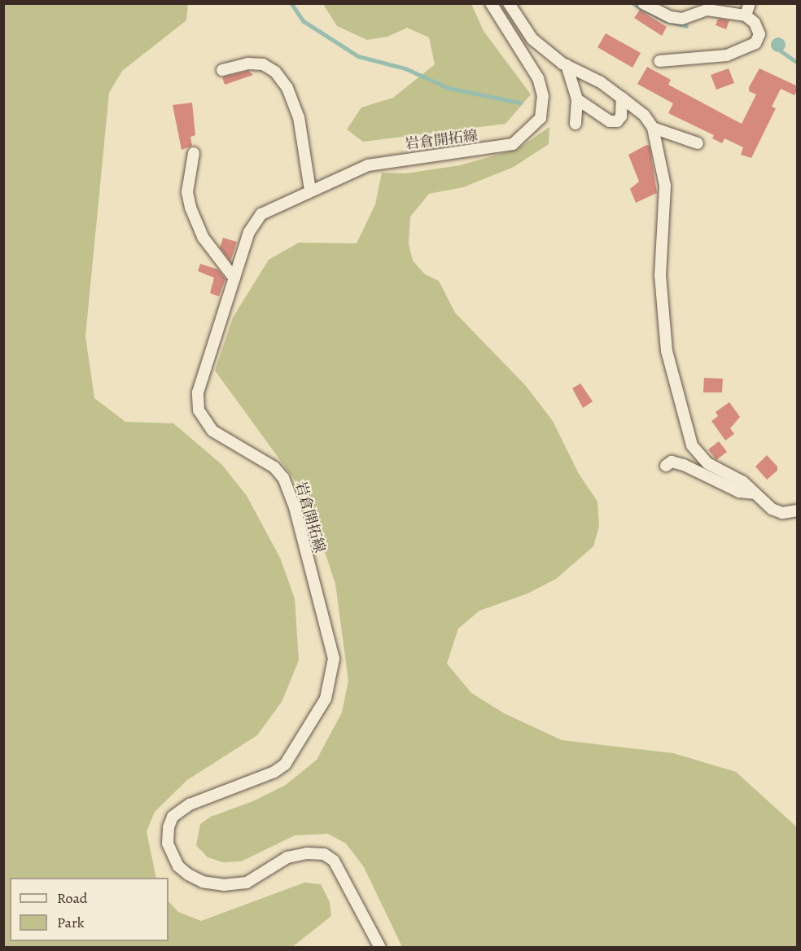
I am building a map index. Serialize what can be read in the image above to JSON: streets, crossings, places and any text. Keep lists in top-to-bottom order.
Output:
{
  "streets": {
    "street": ["岩倉開拓線"]
  },
  "legend": ["Road", "Park"]
}
